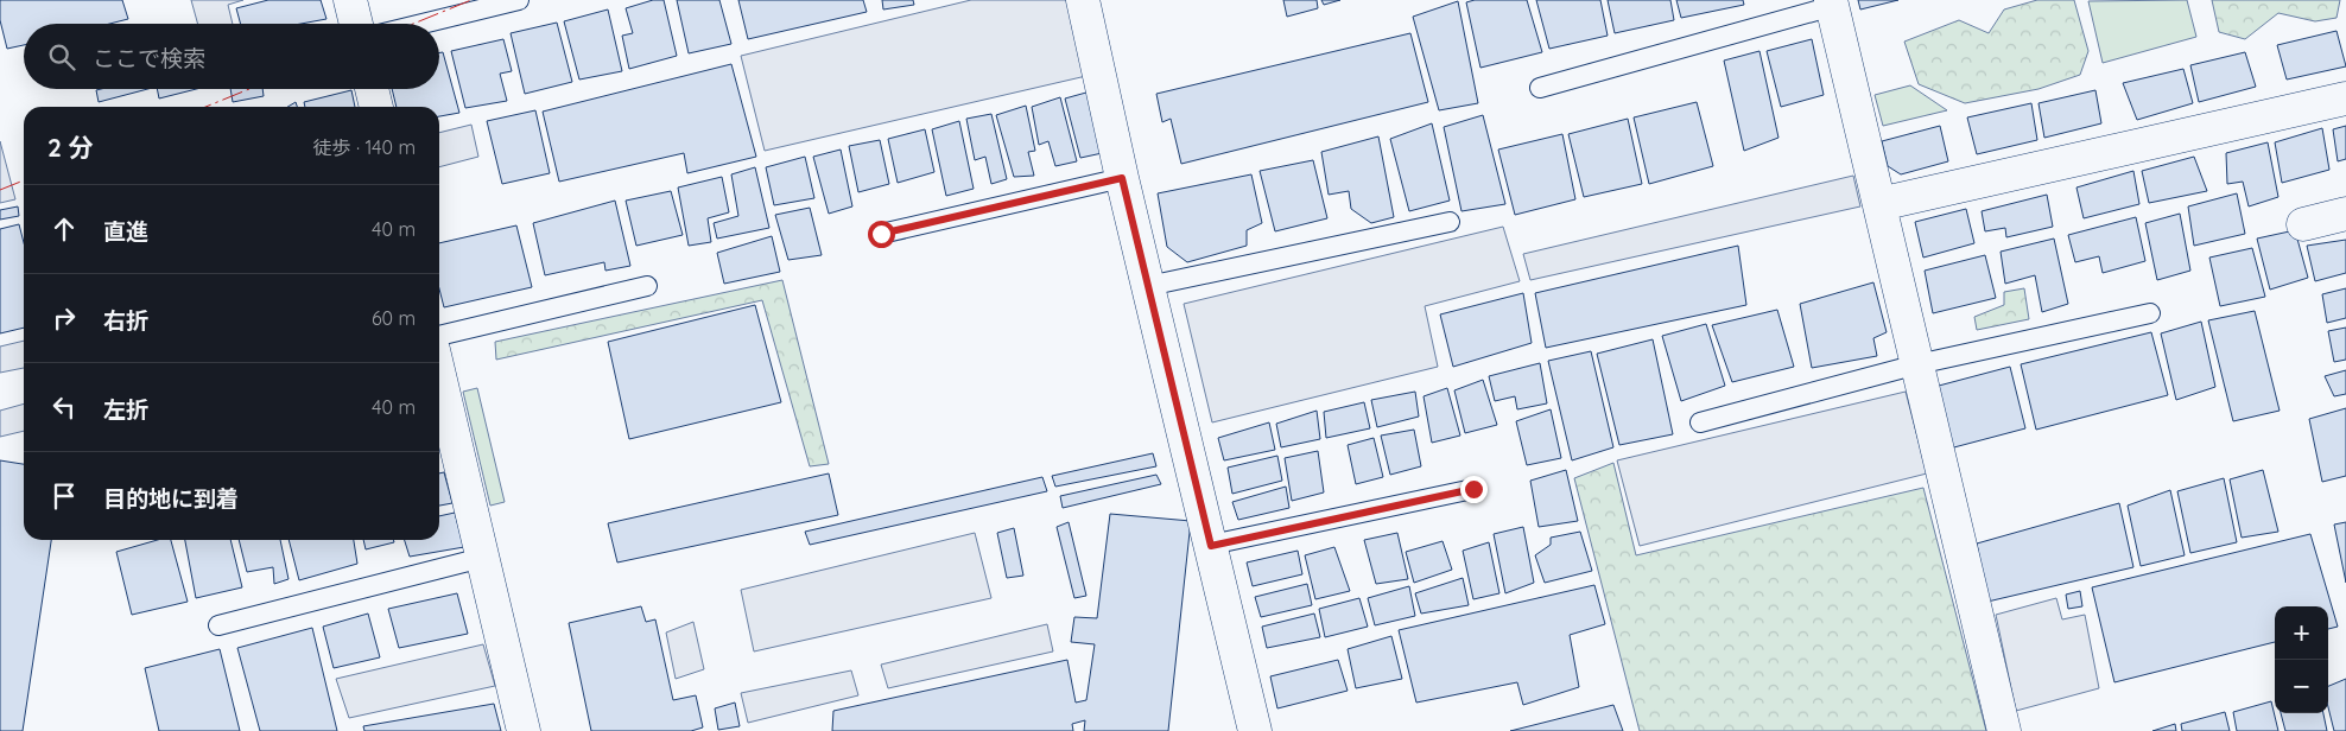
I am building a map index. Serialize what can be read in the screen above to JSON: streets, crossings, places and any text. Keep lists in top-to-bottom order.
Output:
{
  "page": {
    "search": "ここで検索",
    "heading": ["2 分", "徒歩 · 140 m"],
    "list": [
      ["直進", "40 m"],
      ["右折", "60 m"],
      ["左折", "40 m"],
      "目的地に到着"
    ],
    "map_buttons": ["+", "−"]
  }
}
